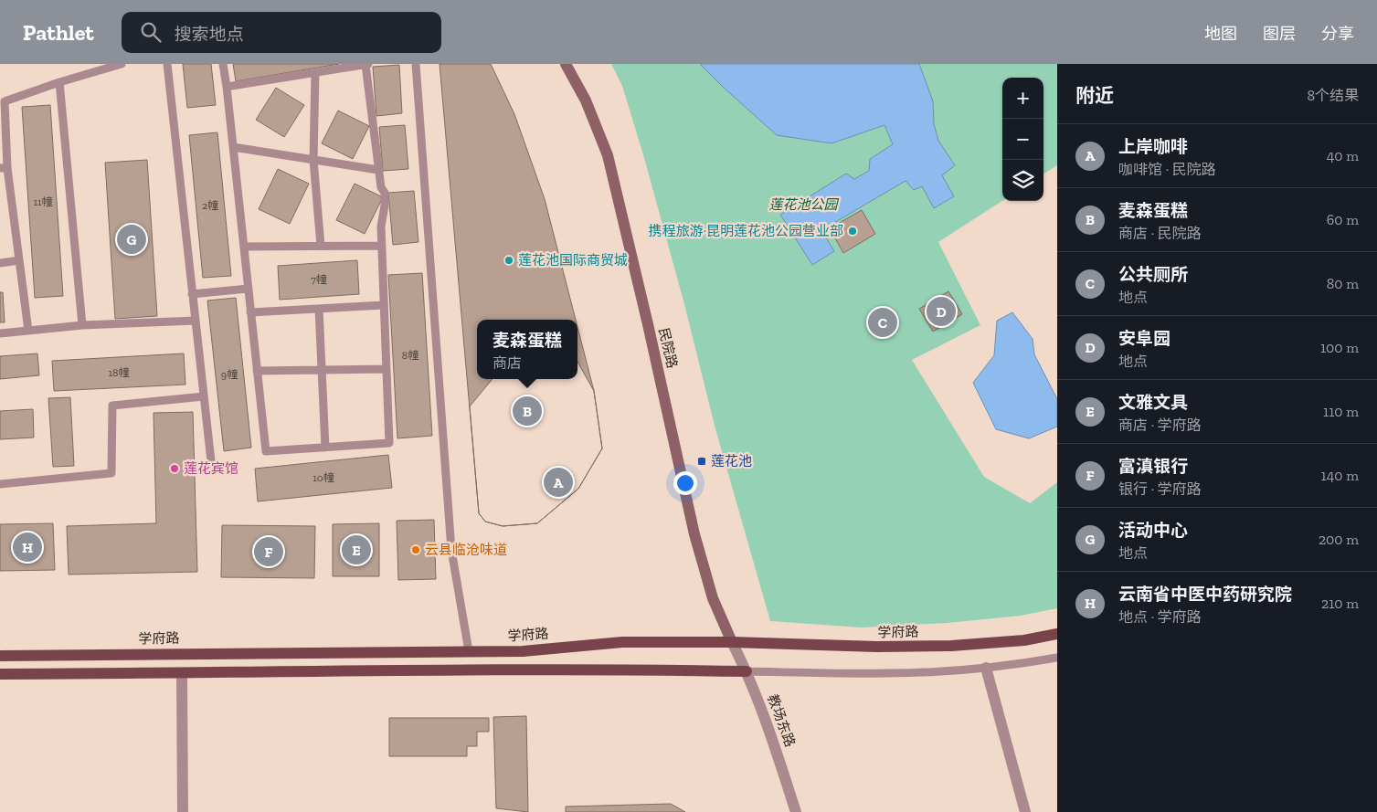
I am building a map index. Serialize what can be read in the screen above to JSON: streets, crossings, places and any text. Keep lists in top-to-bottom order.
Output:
{
  "streets": {
    "main road": ["民院路", "学府路"],
    "street": ["教场东路"]
  },
  "crossings": [
    ["民院路", "学府路"],
    ["民院路", "教场东路"],
    ["学府路", "教场东路"]
  ],
  "parks": ["莲花池公园"],
  "places": {
    "other": [
      "携程旅游·昆明莲花池公园营业部",
      "莲花池国际商贸城",
      "莲花宾馆",
      "云县临沧味道"
    ],
    "transit": ["莲花池"]
  },
  "house_numbers": [
    "11幢",
    "2幢",
    "7幢",
    "8幢",
    "18幢",
    "9幢",
    "10幢"
  ],
  "page": {
    "header": "Pathlet",
    "search": "搜索地点",
    "nav": ["地图", "图层", "分享"],
    "heading": ["附近", "8个结果"],
    "map_buttons": ["+", "−"],
    "list": [
      {
        "mark": "A",
        "name": "上岸咖啡",
        "note": "咖啡馆 · 民院路",
        "value": "40 m"
      },
      {
        "mark": "B",
        "name": "麦森蛋糕",
        "note": "商店 · 民院路",
        "value": "60 m"
      },
      {
        "mark": "C",
        "name": "公共厕所",
        "note": "地点",
        "value": "80 m"
      },
      {
        "mark": "D",
        "name": "安阜园",
        "note": "地点",
        "value": "100 m"
      },
      {
        "mark": "E",
        "name": "文雅文具",
        "note": "商店 · 学府路",
        "value": "110 m"
      },
      {
        "mark": "F",
        "name": "富滇银行",
        "note": "银行 · 学府路",
        "value": "140 m"
      },
      {
        "mark": "G",
        "name": "活动中心",
        "note": "地点",
        "value": "200 m"
      },
      {
        "mark": "H",
        "name": "云南省中医中药研究院",
        "note": "地点 · 学府路",
        "value": "210 m"
      }
    ],
    "pins": [
      "G",
      "D",
      "C",
      "B",
      "A",
      "H",
      "E",
      "F"
    ],
    "popup": ["麦森蛋糕", "商店"]
  }
}
